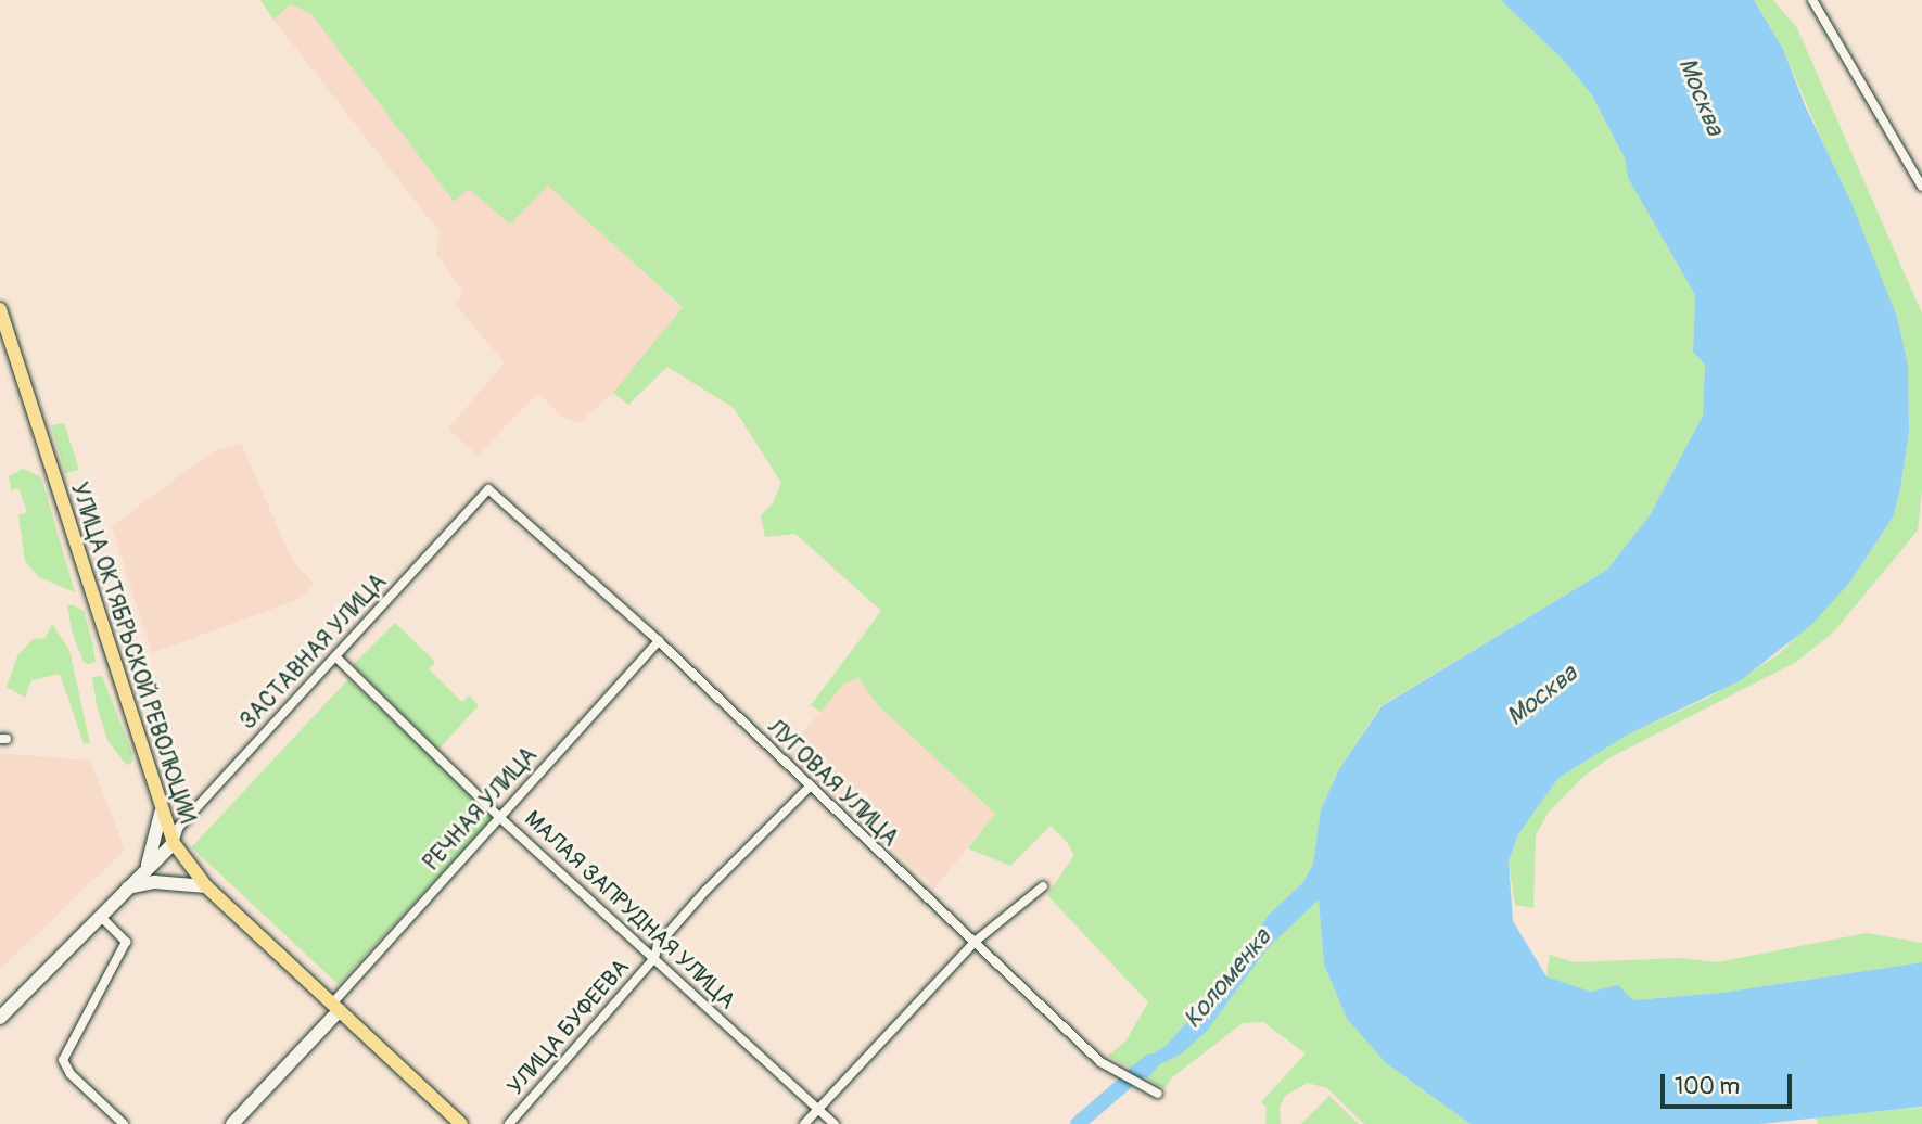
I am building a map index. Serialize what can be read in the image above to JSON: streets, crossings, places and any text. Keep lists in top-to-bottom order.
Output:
{
  "streets": {
    "main road": ["УЛИЦА ОКТЯБРЬСКОЙ РЕВОЛЮЦИИ", "РЕЧНАЯ УЛИЦА"],
    "street": [
      "ЗАСТАВНАЯ УЛИЦА",
      "ЛУГОВАЯ УЛИЦА",
      "МАЛАЯ ЗАПРУДНАЯ УЛИЦА",
      "УЛИЦА БУФЕЕВА"
    ]
  },
  "crossings": [
    ["ЗАСТАВНАЯ УЛИЦА", "УЛИЦА ОКТЯБРЬСКОЙ РЕВОЛЮЦИИ"],
    ["ЗАСТАВНАЯ УЛИЦА", "ЛУГОВАЯ УЛИЦА"],
    ["ЗАСТАВНАЯ УЛИЦА", "МАЛАЯ ЗАПРУДНАЯ УЛИЦА"],
    ["УЛИЦА ОКТЯБРЬСКОЙ РЕВОЛЮЦИИ", "РЕЧНАЯ УЛИЦА"],
    ["ЛУГОВАЯ УЛИЦА", "РЕЧНАЯ УЛИЦА"],
    ["ЛУГОВАЯ УЛИЦА", "УЛИЦА БУФЕЕВА"],
    ["РЕЧНАЯ УЛИЦА", "МАЛАЯ ЗАПРУДНАЯ УЛИЦА"],
    ["МАЛАЯ ЗАПРУДНАЯ УЛИЦА", "УЛИЦА БУФЕЕВА"]
  ],
  "water": ["Москва", "Коломенка"],
  "scale_bar": "100 m"
}
